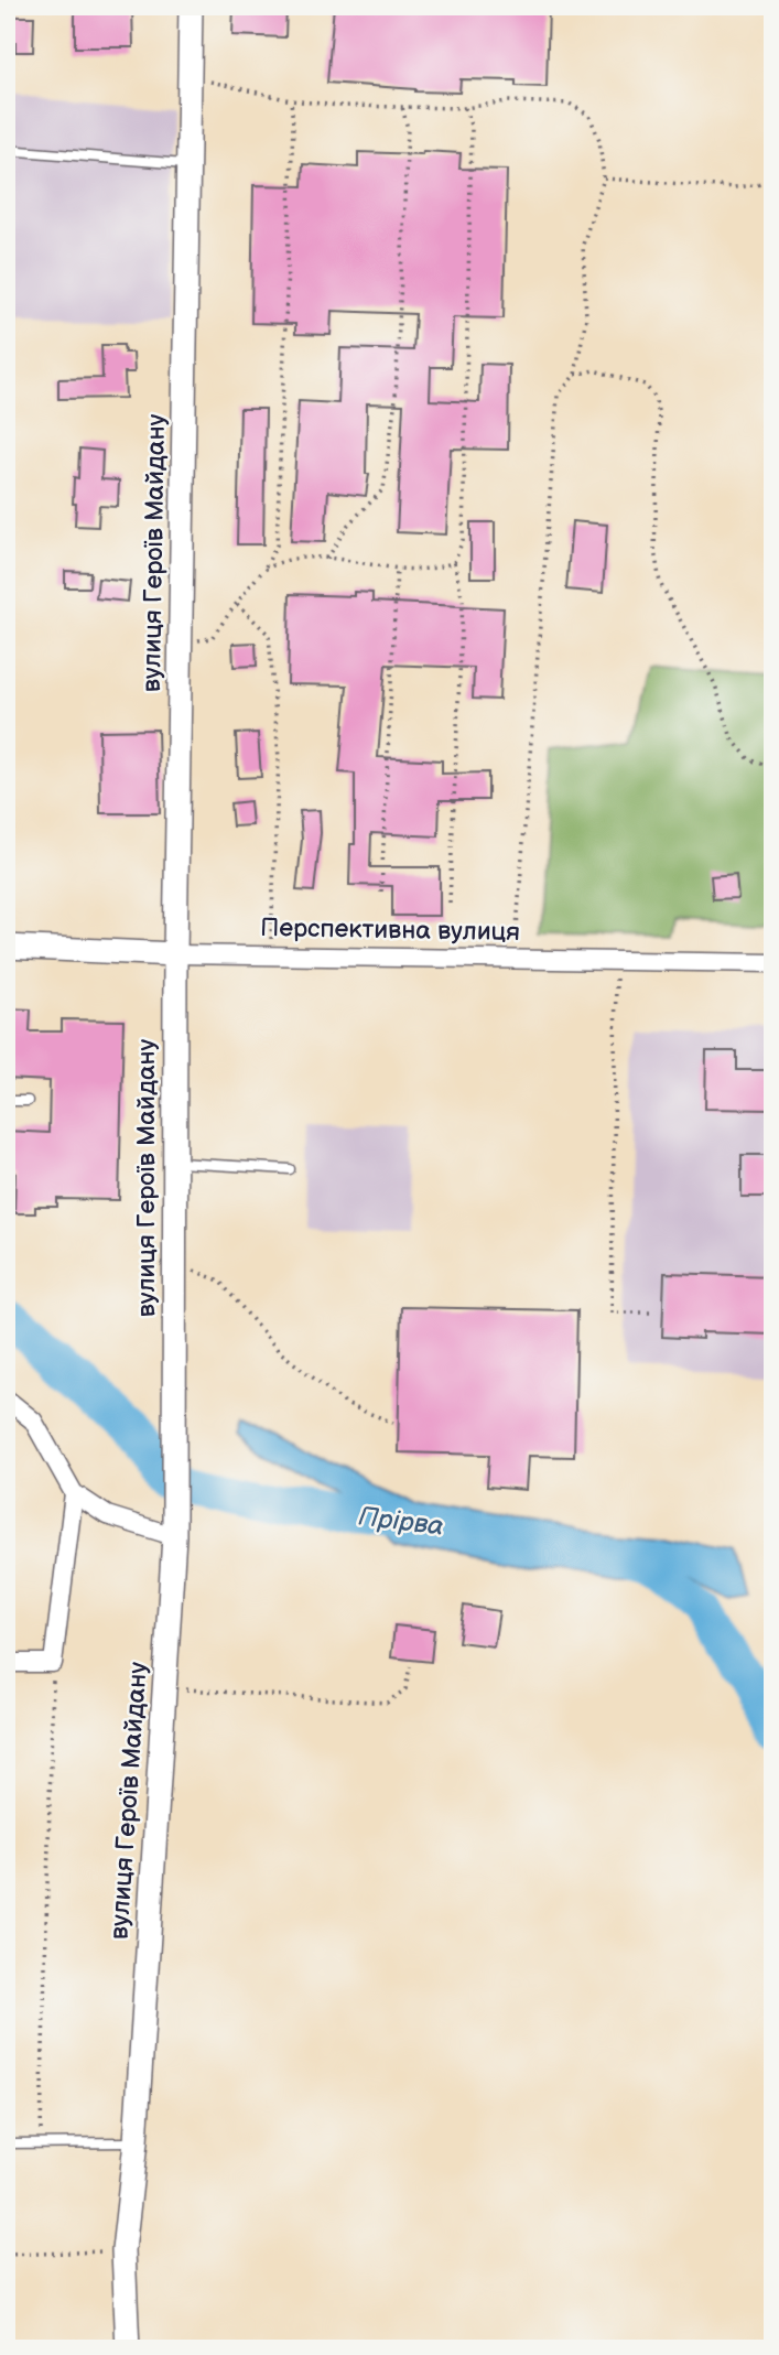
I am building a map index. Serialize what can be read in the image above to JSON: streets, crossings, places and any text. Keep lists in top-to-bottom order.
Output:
{
  "streets": {
    "street": ["вулиця Героїв Майдану", "Перспективна вулиця"]
  },
  "crossings": [
    ["вулиця Героїв Майдану", "Перспективна вулиця"]
  ],
  "water": ["Прірва"]
}
